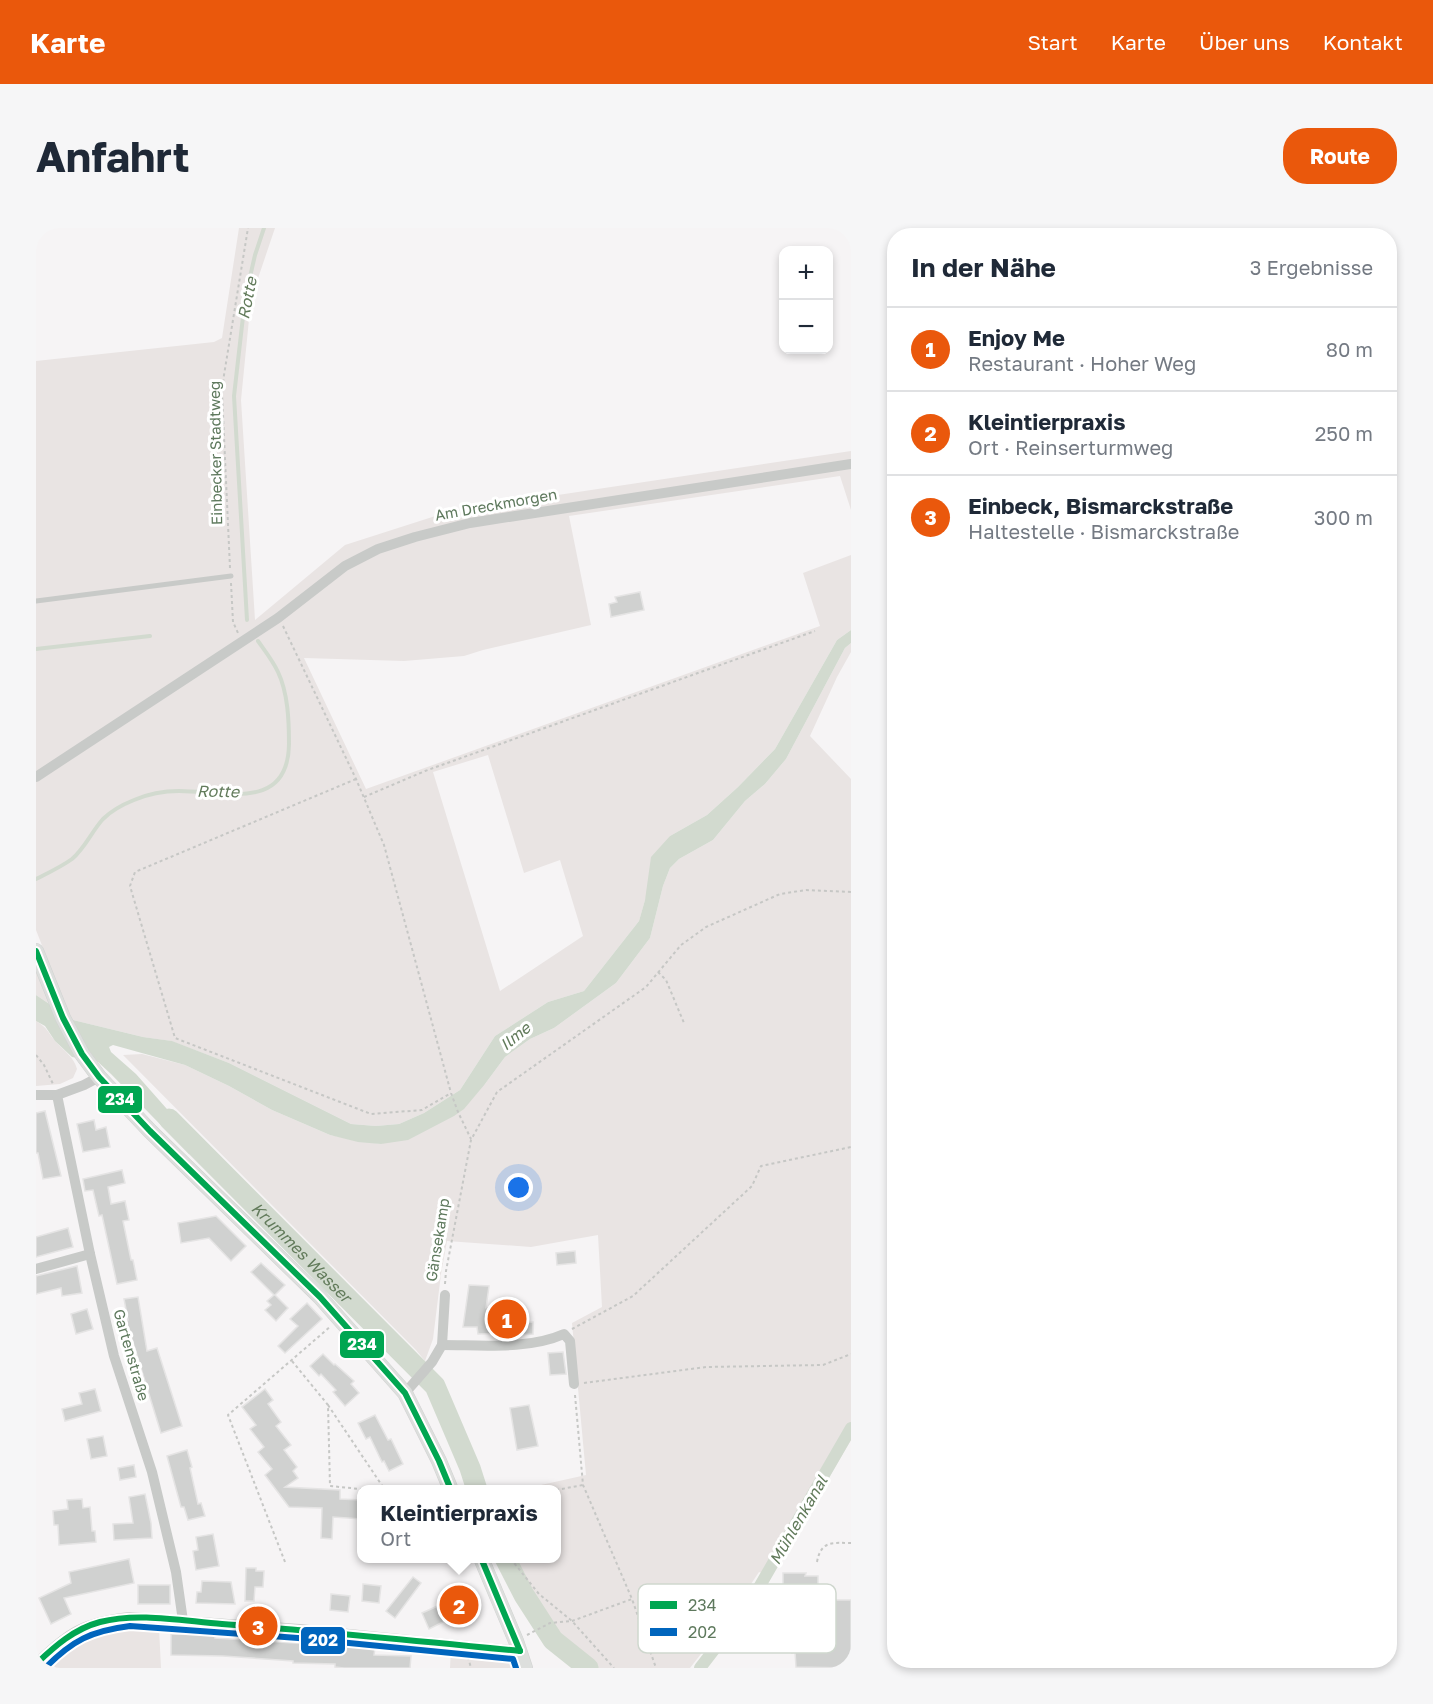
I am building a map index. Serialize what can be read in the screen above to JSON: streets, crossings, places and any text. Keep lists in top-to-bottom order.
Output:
{
  "streets": {
    "street": ["Am Dreckmorgen", "Gänsekamp", "Gartenstraße"],
    "path": ["Einbecker Stadtweg"]
  },
  "crossings": [
    ["Einbecker Stadtweg", "Am Dreckmorgen"]
  ],
  "water": [
    "Rotte",
    "Ilme",
    "Krummes Wasser",
    "Mühlenkanal"
  ],
  "lines": ["transit line 234", "transit line 202"],
  "legend": ["234", "202"],
  "page": {
    "header": "Karte",
    "nav": [
      "Start",
      "Karte",
      "Über uns",
      "Kontakt"
    ],
    "buttons": "Route",
    "title": "Anfahrt",
    "heading": ["In der Nähe", "3 Ergebnisse"],
    "map_buttons": ["+", "−"],
    "list": [
      {
        "mark": "1",
        "name": "Enjoy Me",
        "note": "Restaurant · Hoher Weg",
        "value": "80 m"
      },
      {
        "mark": "2",
        "name": "Kleintierpraxis",
        "note": "Ort · Reinserturmweg",
        "value": "250 m"
      },
      {
        "mark": "3",
        "name": "Einbeck, Bismarckstraße",
        "note": "Haltestelle · Bismarckstraße",
        "value": "300 m"
      }
    ],
    "pins": ["1", "2", "3"],
    "popup": ["Kleintierpraxis", "Ort"]
  }
}
